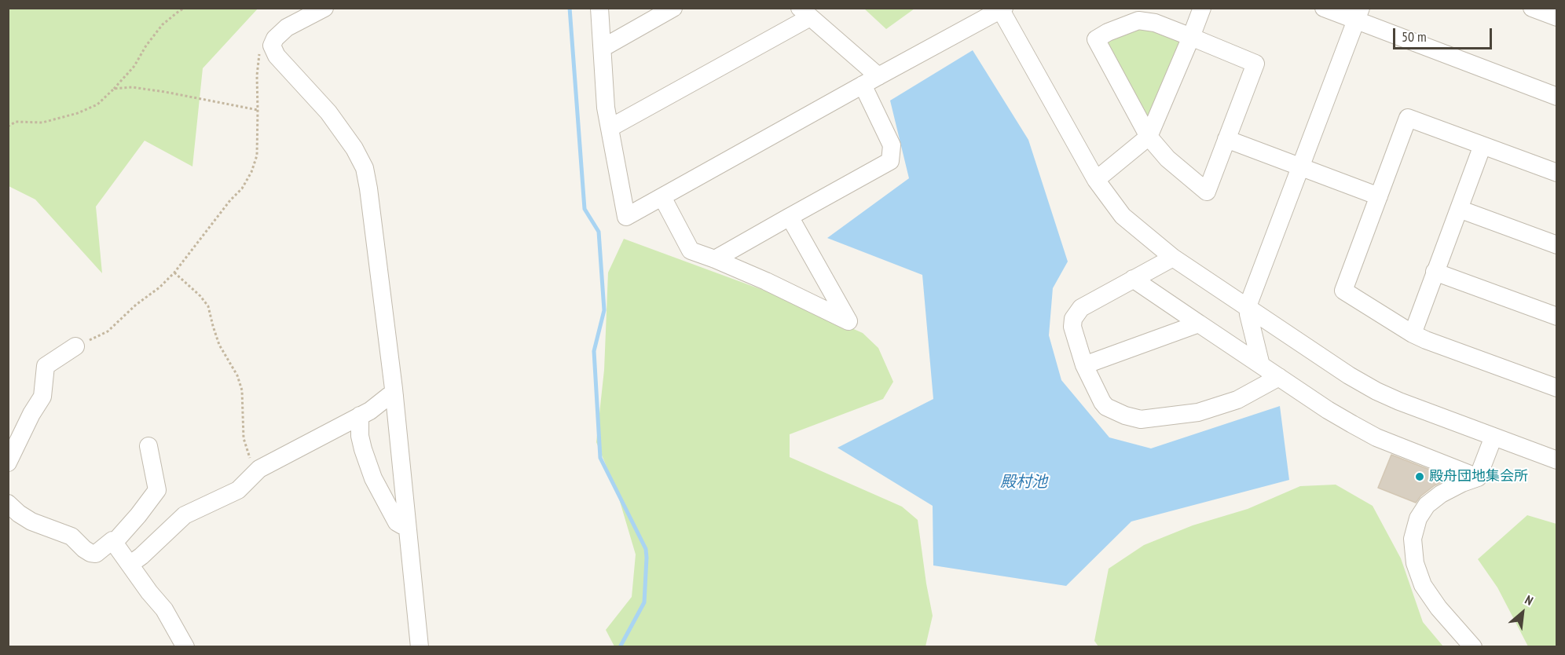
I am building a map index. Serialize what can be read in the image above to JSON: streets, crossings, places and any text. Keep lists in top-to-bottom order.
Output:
{
  "water": ["殿村池"],
  "places": ["殿舟団地集会所"],
  "scale_bar": "50 m",
  "north": "top right"
}
